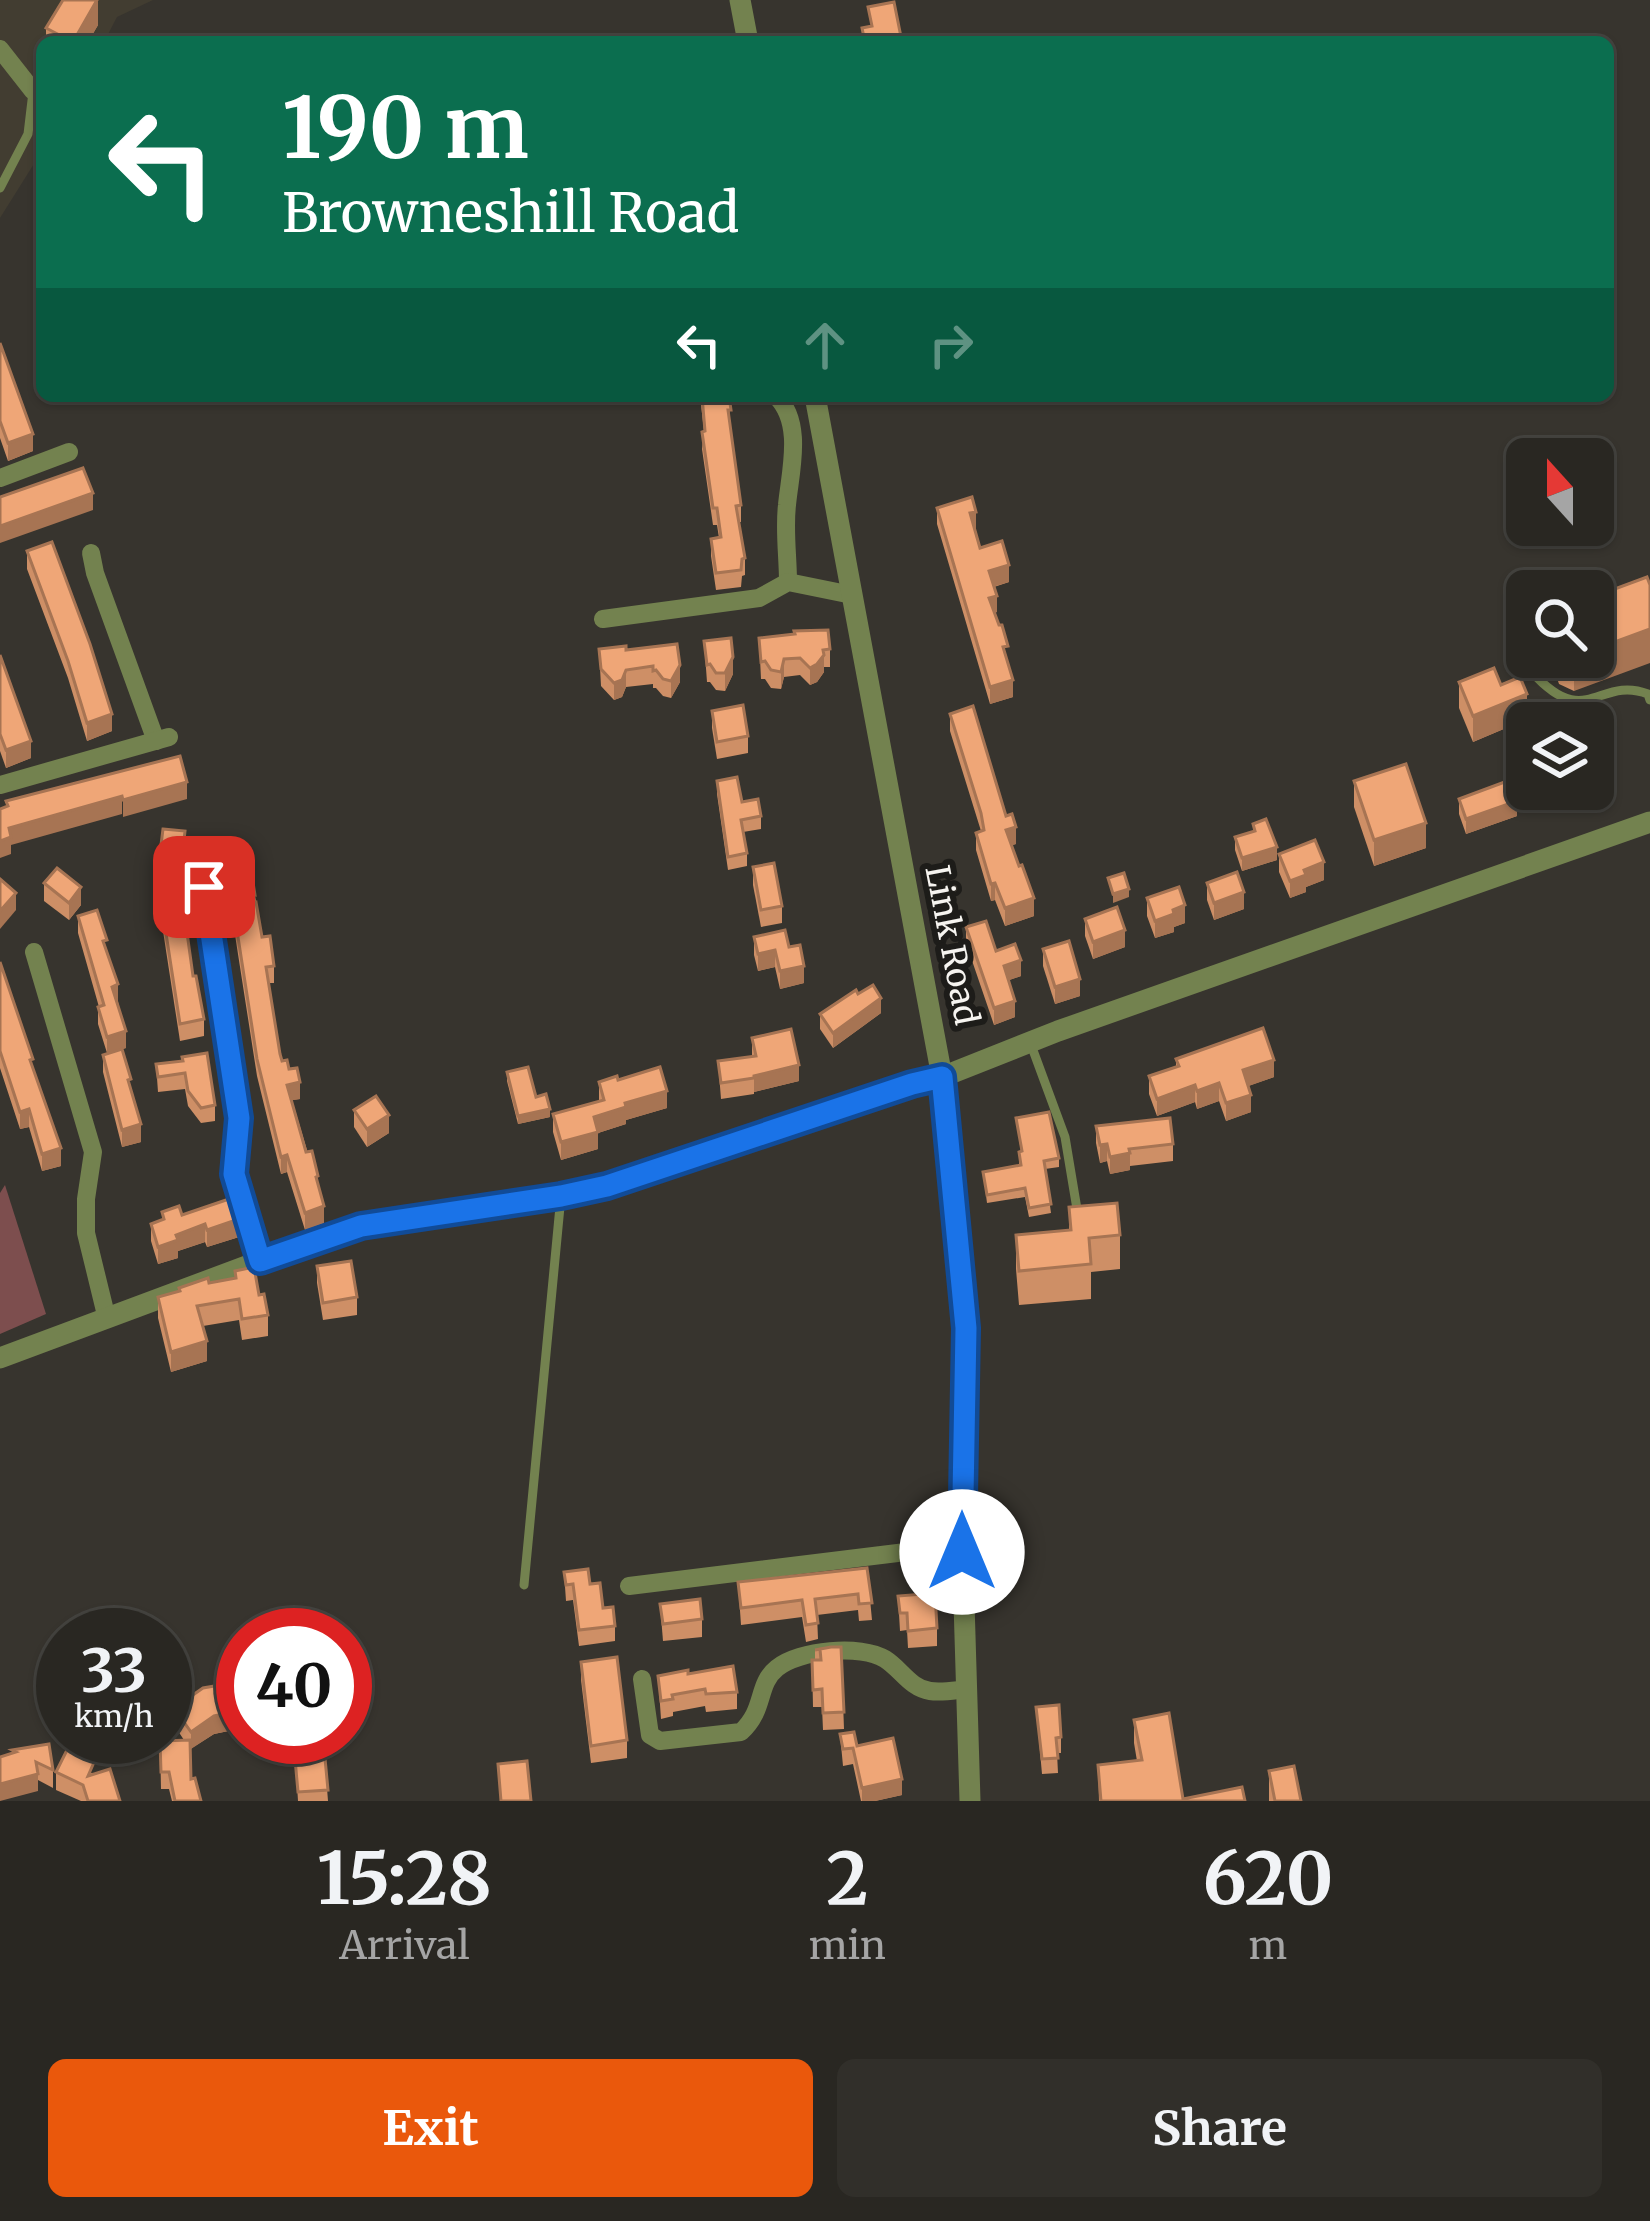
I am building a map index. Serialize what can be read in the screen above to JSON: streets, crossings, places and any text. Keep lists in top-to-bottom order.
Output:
{
  "streets": {
    "street": ["Link Road"]
  },
  "north": "top",
  "page": {
    "turn": ["190 m", "Browneshill Road"],
    "speed": "33 km/h",
    "limit": "40",
    "eta": [
      "15:28",
      "Arrival",
      "2",
      "min",
      "620",
      "m"
    ],
    "buttons": ["Exit", "Share"]
  }
}
